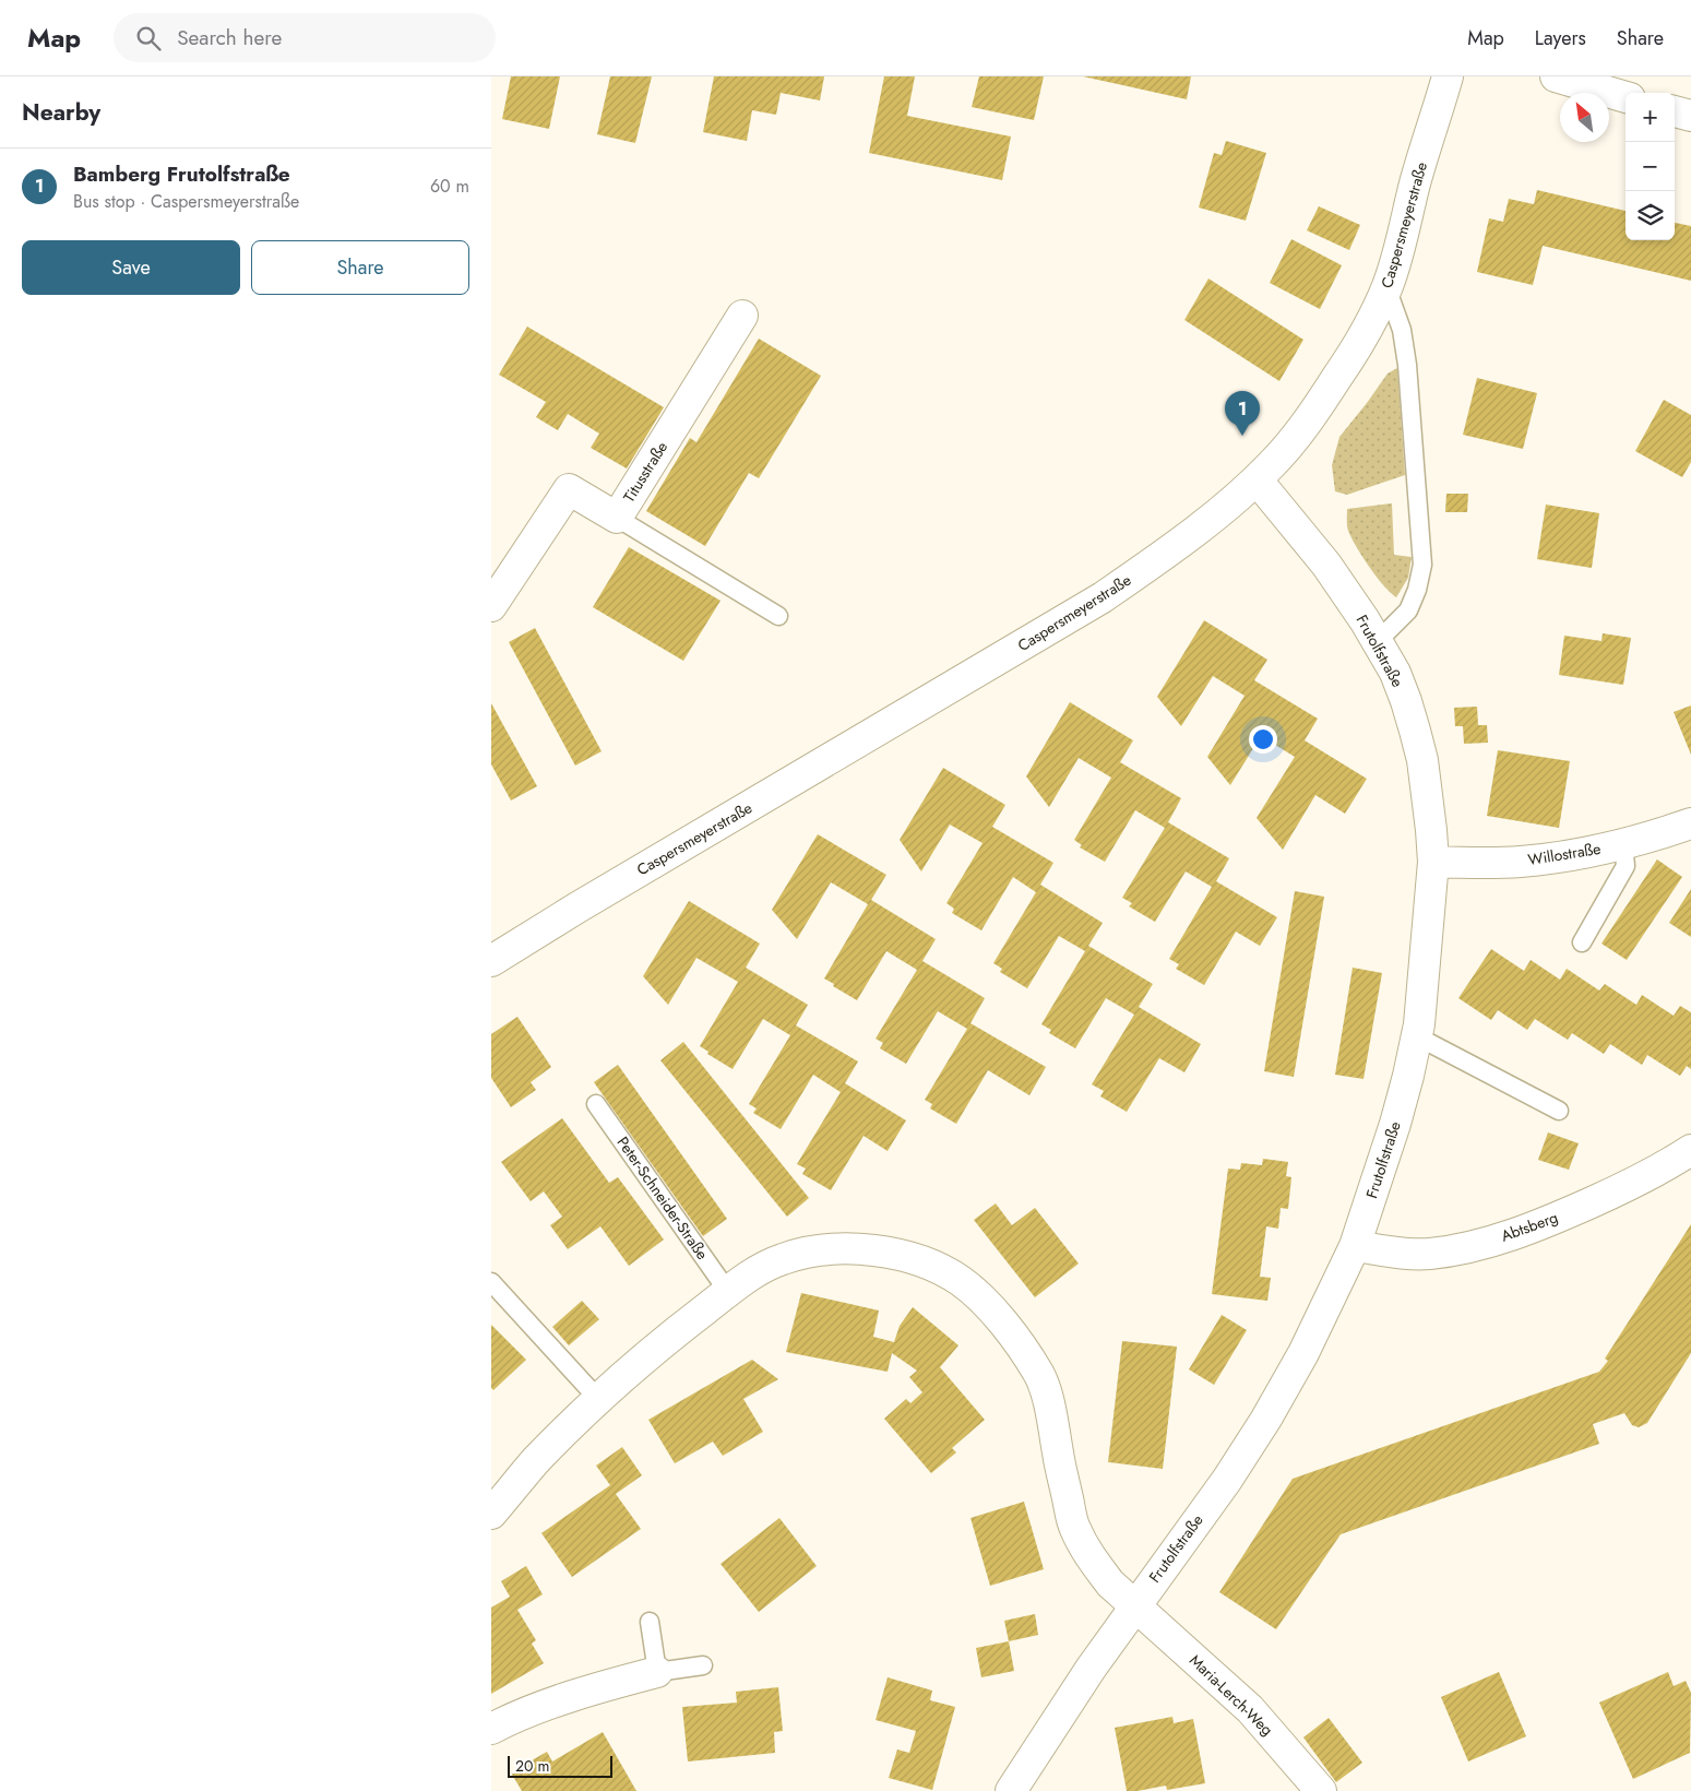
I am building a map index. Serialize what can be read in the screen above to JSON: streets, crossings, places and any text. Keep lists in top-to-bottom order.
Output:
{
  "streets": {
    "street": [
      "Caspersmeyerstraße",
      "Titusstraße",
      "Frutolfstraße",
      "Willostraße",
      "Abtsberg",
      "Maria-Lerch-Weg"
    ],
    "lane": ["Peter-Schneider-Straße"]
  },
  "crossings": [
    ["Caspersmeyerstraße", "Frutolfstraße"],
    ["Frutolfstraße", "Willostraße"],
    ["Frutolfstraße", "Abtsberg"],
    ["Frutolfstraße", "Maria-Lerch-Weg"]
  ],
  "scale_bar": "20 m",
  "north": "top left",
  "page": {
    "header": "Map",
    "search": "Search here",
    "nav": ["Map", "Layers", "Share"],
    "heading": "Nearby",
    "map_buttons": ["+", "−"],
    "list": [
      {
        "mark": "1",
        "name": "Bamberg Frutolfstraße",
        "note": "Bus stop · Caspersmeyerstraße",
        "value": "60 m"
      }
    ],
    "buttons": ["Save", "Share"],
    "pins": "1",
    "scale": "20 m"
  }
}
